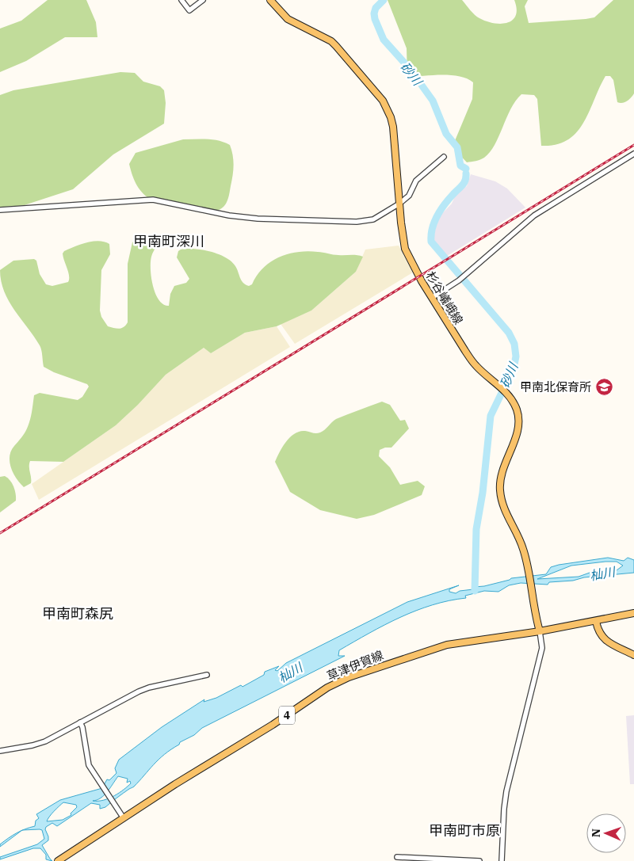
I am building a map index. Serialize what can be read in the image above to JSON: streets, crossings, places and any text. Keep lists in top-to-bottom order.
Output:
{
  "streets": {
    "main road": ["杉谷嶬峨線", "草津伊賀線", "4"]
  },
  "crossings": [
    ["杉谷嶬峨線", "草津伊賀線"]
  ],
  "districts": ["甲南町深川", "甲南町森尻", "甲南町市原"],
  "water": ["砂川", "杣川"],
  "places": {
    "school or university": ["甲南北保育所"]
  },
  "north": "left"
}
